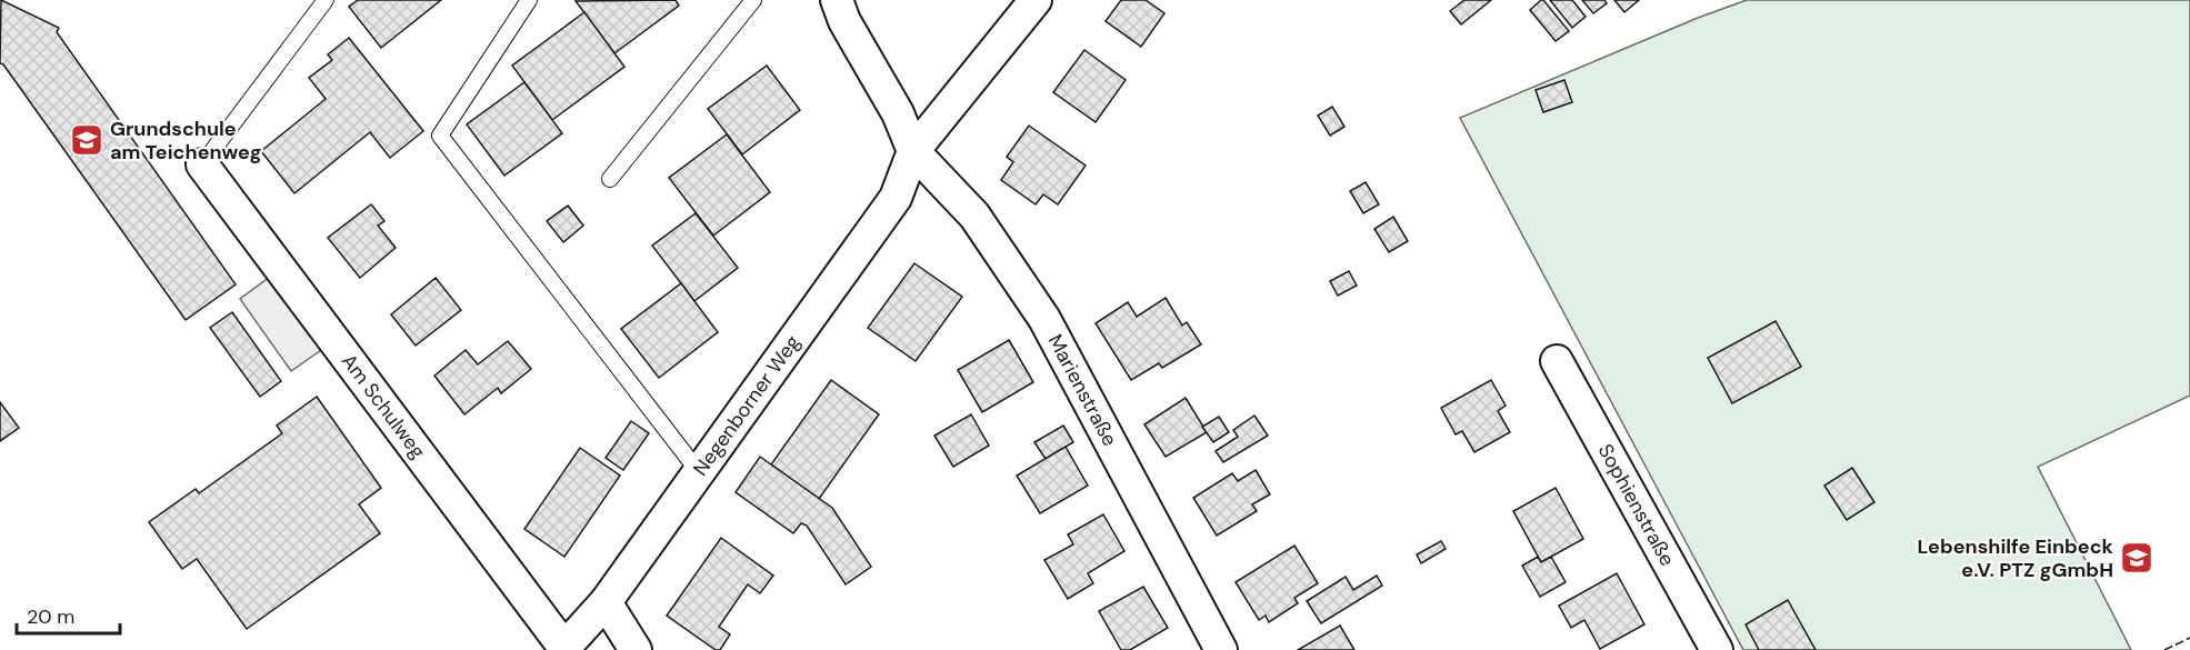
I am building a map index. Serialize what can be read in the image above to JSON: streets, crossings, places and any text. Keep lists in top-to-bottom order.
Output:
{
  "streets": {
    "street": [
      "Marienstraße",
      "Negenborner Weg",
      "Am Schulweg",
      "Sophienstraße"
    ]
  },
  "crossings": [
    ["Marienstraße", "Negenborner Weg"],
    ["Negenborner Weg", "Am Schulweg"]
  ],
  "places": {
    "school or university": ["Grundschule am Teichenweg", "Lebenshilfe Einbeck e.V. PTZ gGmbH"]
  },
  "scale_bar": "20 m"
}
